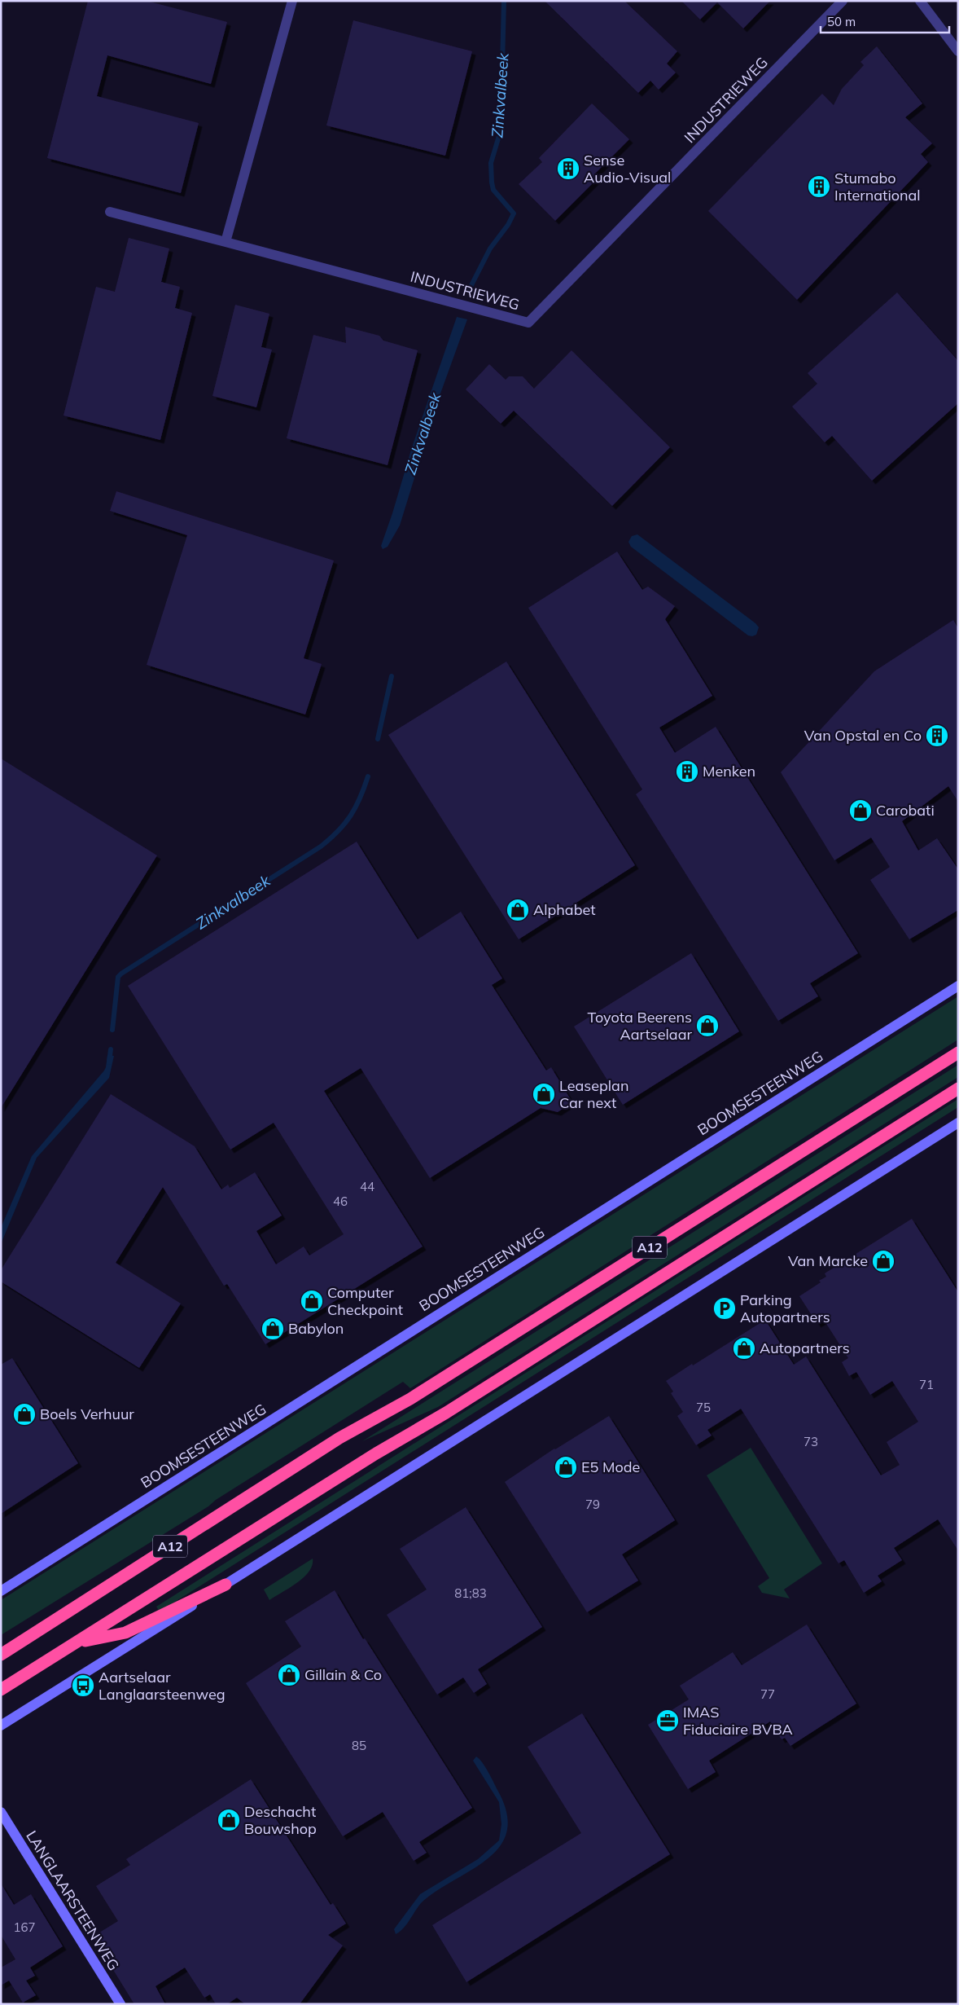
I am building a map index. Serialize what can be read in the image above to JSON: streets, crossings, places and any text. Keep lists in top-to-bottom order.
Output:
{
  "streets": {
    "highway": ["A12"],
    "main road": ["BOOMSESTEENWEG", "LANGLAARSTEENWEG"],
    "street": ["INDUSTRIEWEG"]
  },
  "water": ["Zinkvalbeek"],
  "places": {
    "building": [
      "Sense Audio-Visual",
      "Stumabo International",
      "Van Opstal en Co",
      "Menken"
    ],
    "shop": [
      "Carobati",
      "Alphabet",
      "Toyota Beerens Aartselaar",
      "Leaseplan Car next",
      "Van Marcke",
      "Computer Checkpoint",
      "Babylon",
      "Autopartners",
      "Boels Verhuur",
      "E5 Mode",
      "Gillain & Co",
      "Deschacht Bouwshop"
    ],
    "parking": ["Parking Autopartners"],
    "bus stop": ["Aartselaar Langlaarsteenweg"],
    "office": ["IMAS Fiduciaire BVBA"]
  },
  "house_numbers": [
    "44",
    "46",
    "71",
    "75",
    "73",
    "79",
    "81;83",
    "77",
    "85",
    "167"
  ],
  "scale_bar": "50 m"
}
